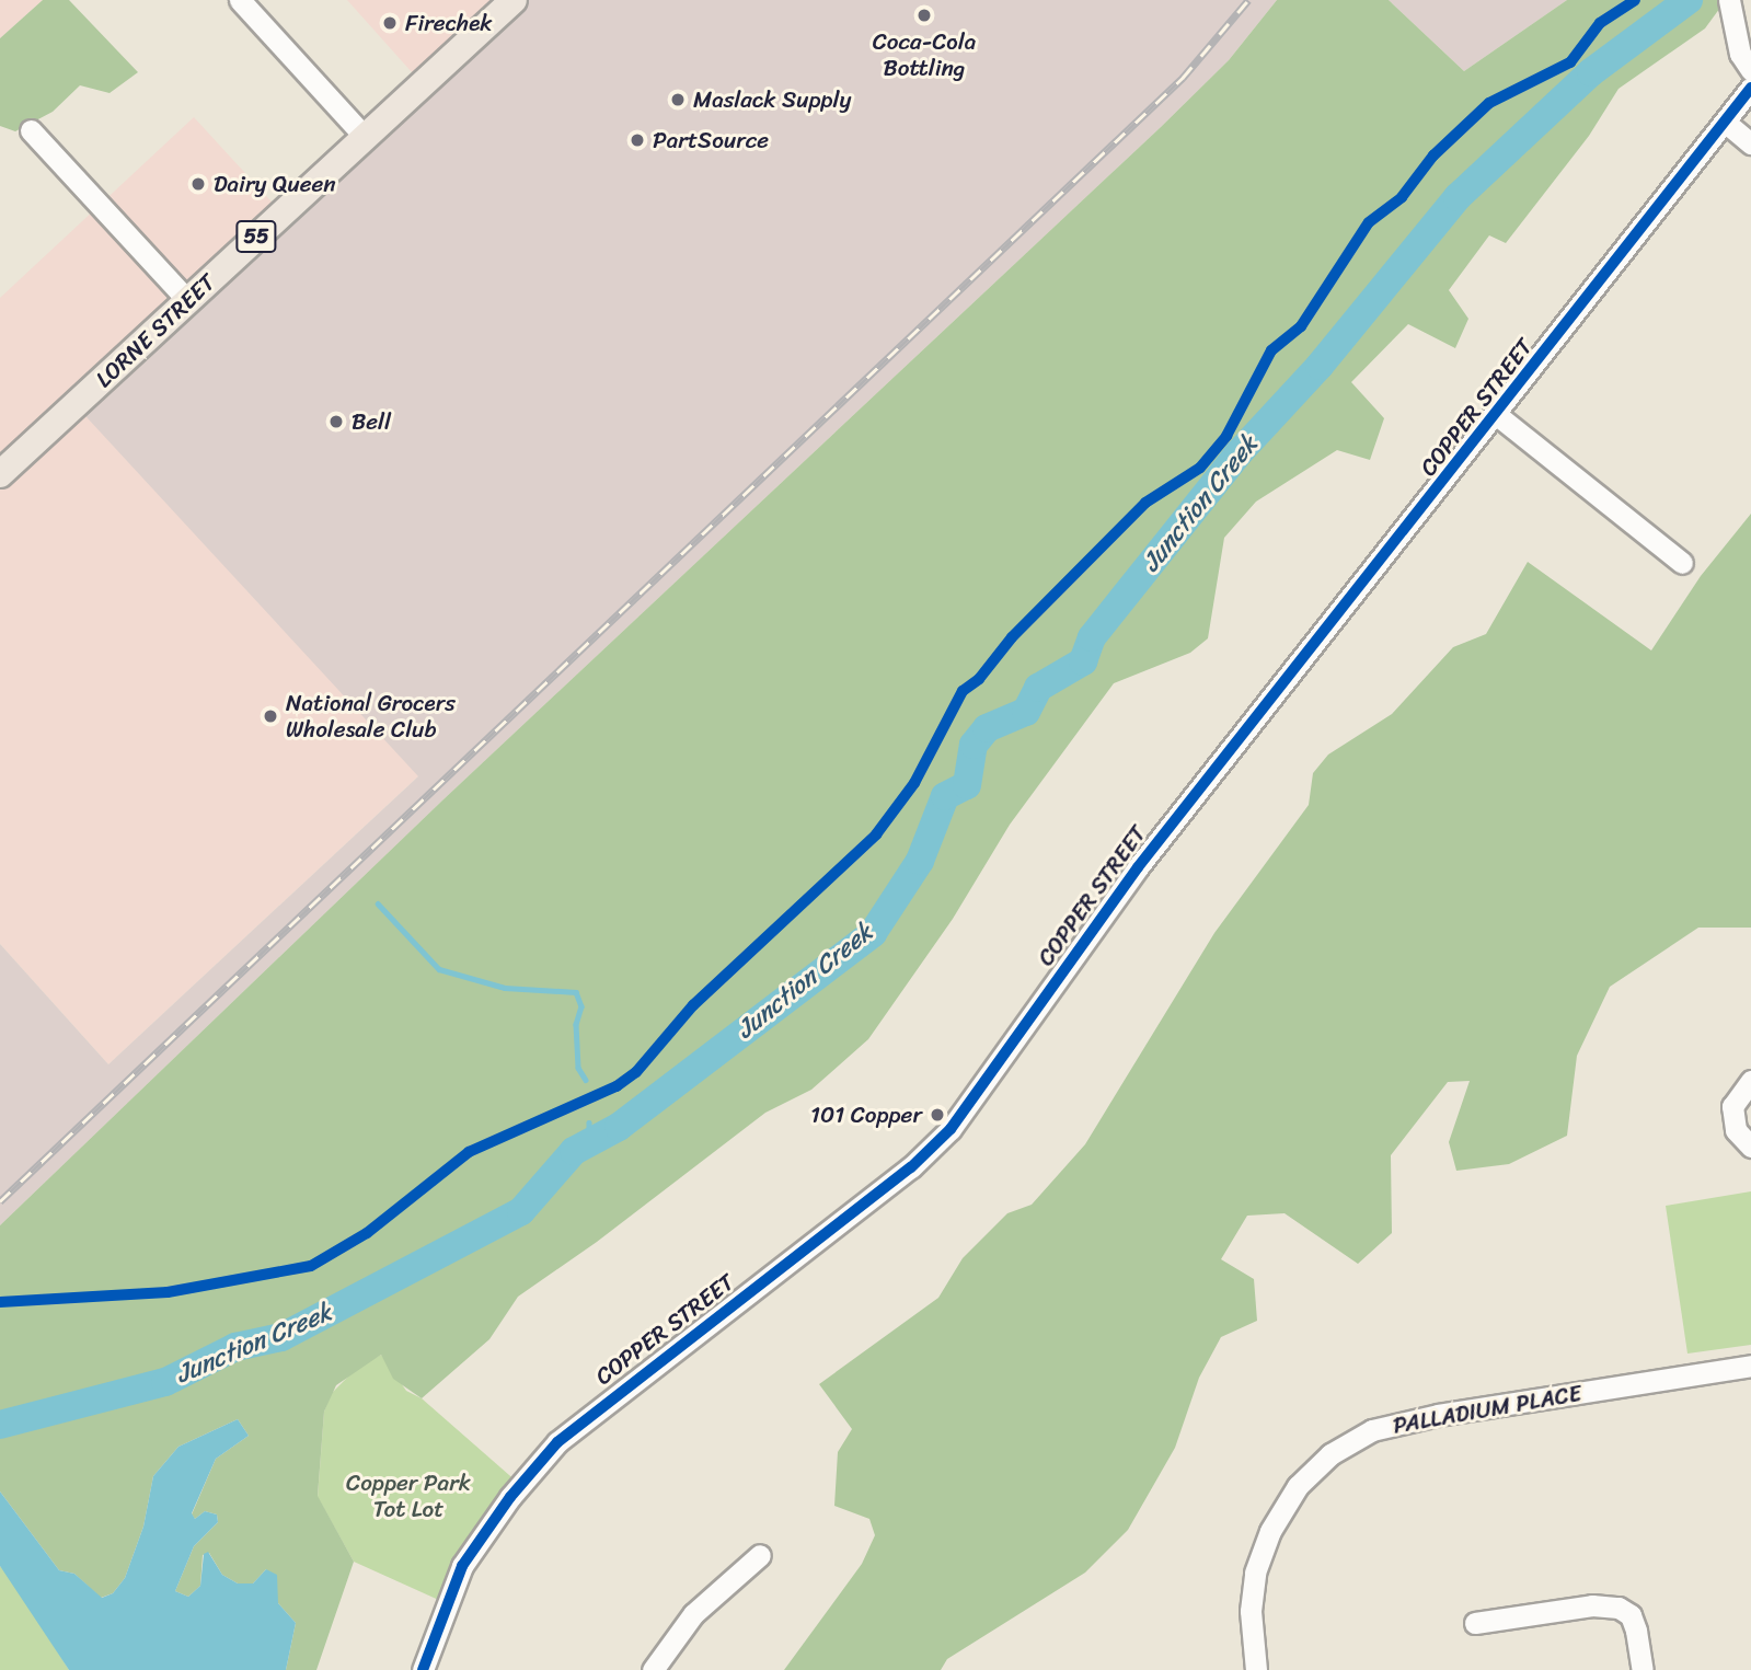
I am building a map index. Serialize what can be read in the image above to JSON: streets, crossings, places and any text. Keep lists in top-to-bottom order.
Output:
{
  "streets": {
    "main road": ["55", "LORNE STREET"],
    "street": ["COPPER STREET", "PALLADIUM PLACE"]
  },
  "water": ["Junction Creek"],
  "parks": ["Copper Park Tot Lot"],
  "places": [
    "Coca-Cola Bottling",
    "Firechek",
    "Maslack Supply",
    "PartSource",
    "Dairy Queen",
    "Bell",
    "National Grocers Wholesale Club",
    "101 Copper"
  ]
}
